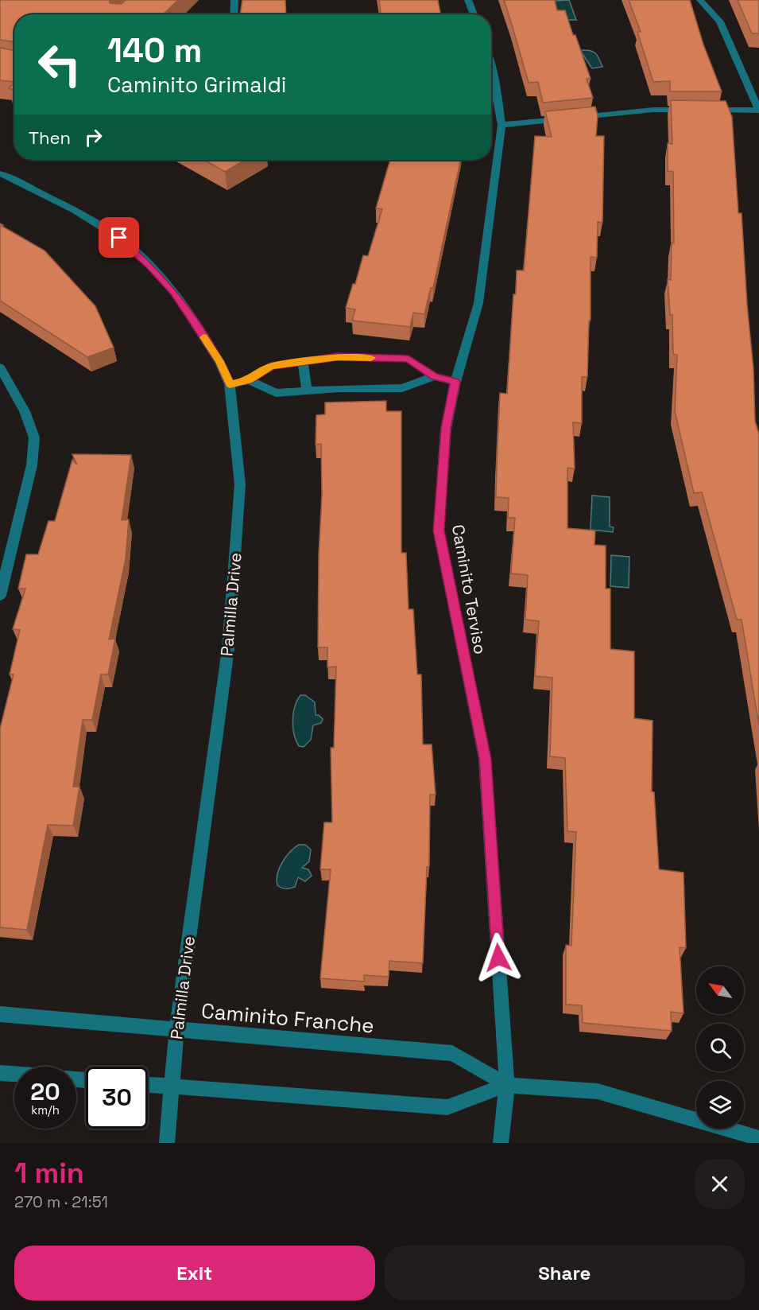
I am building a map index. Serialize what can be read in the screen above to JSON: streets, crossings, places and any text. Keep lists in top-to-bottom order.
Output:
{
  "streets": {
    "street": ["Caminito Terviso", "Palmilla Drive", "Caminito Franche"]
  },
  "crossings": [
    ["Caminito Terviso", "Caminito Franche"],
    ["Palmilla Drive", "Caminito Franche"]
  ],
  "north": "top left",
  "page": {
    "turn": ["140 m", "Caminito Grimaldi"],
    "then": "Then",
    "speed": "20 km/h",
    "limit": "30",
    "heading": ["1 min", "270 m · 21:51"],
    "buttons": ["Exit", "Share"]
  }
}
